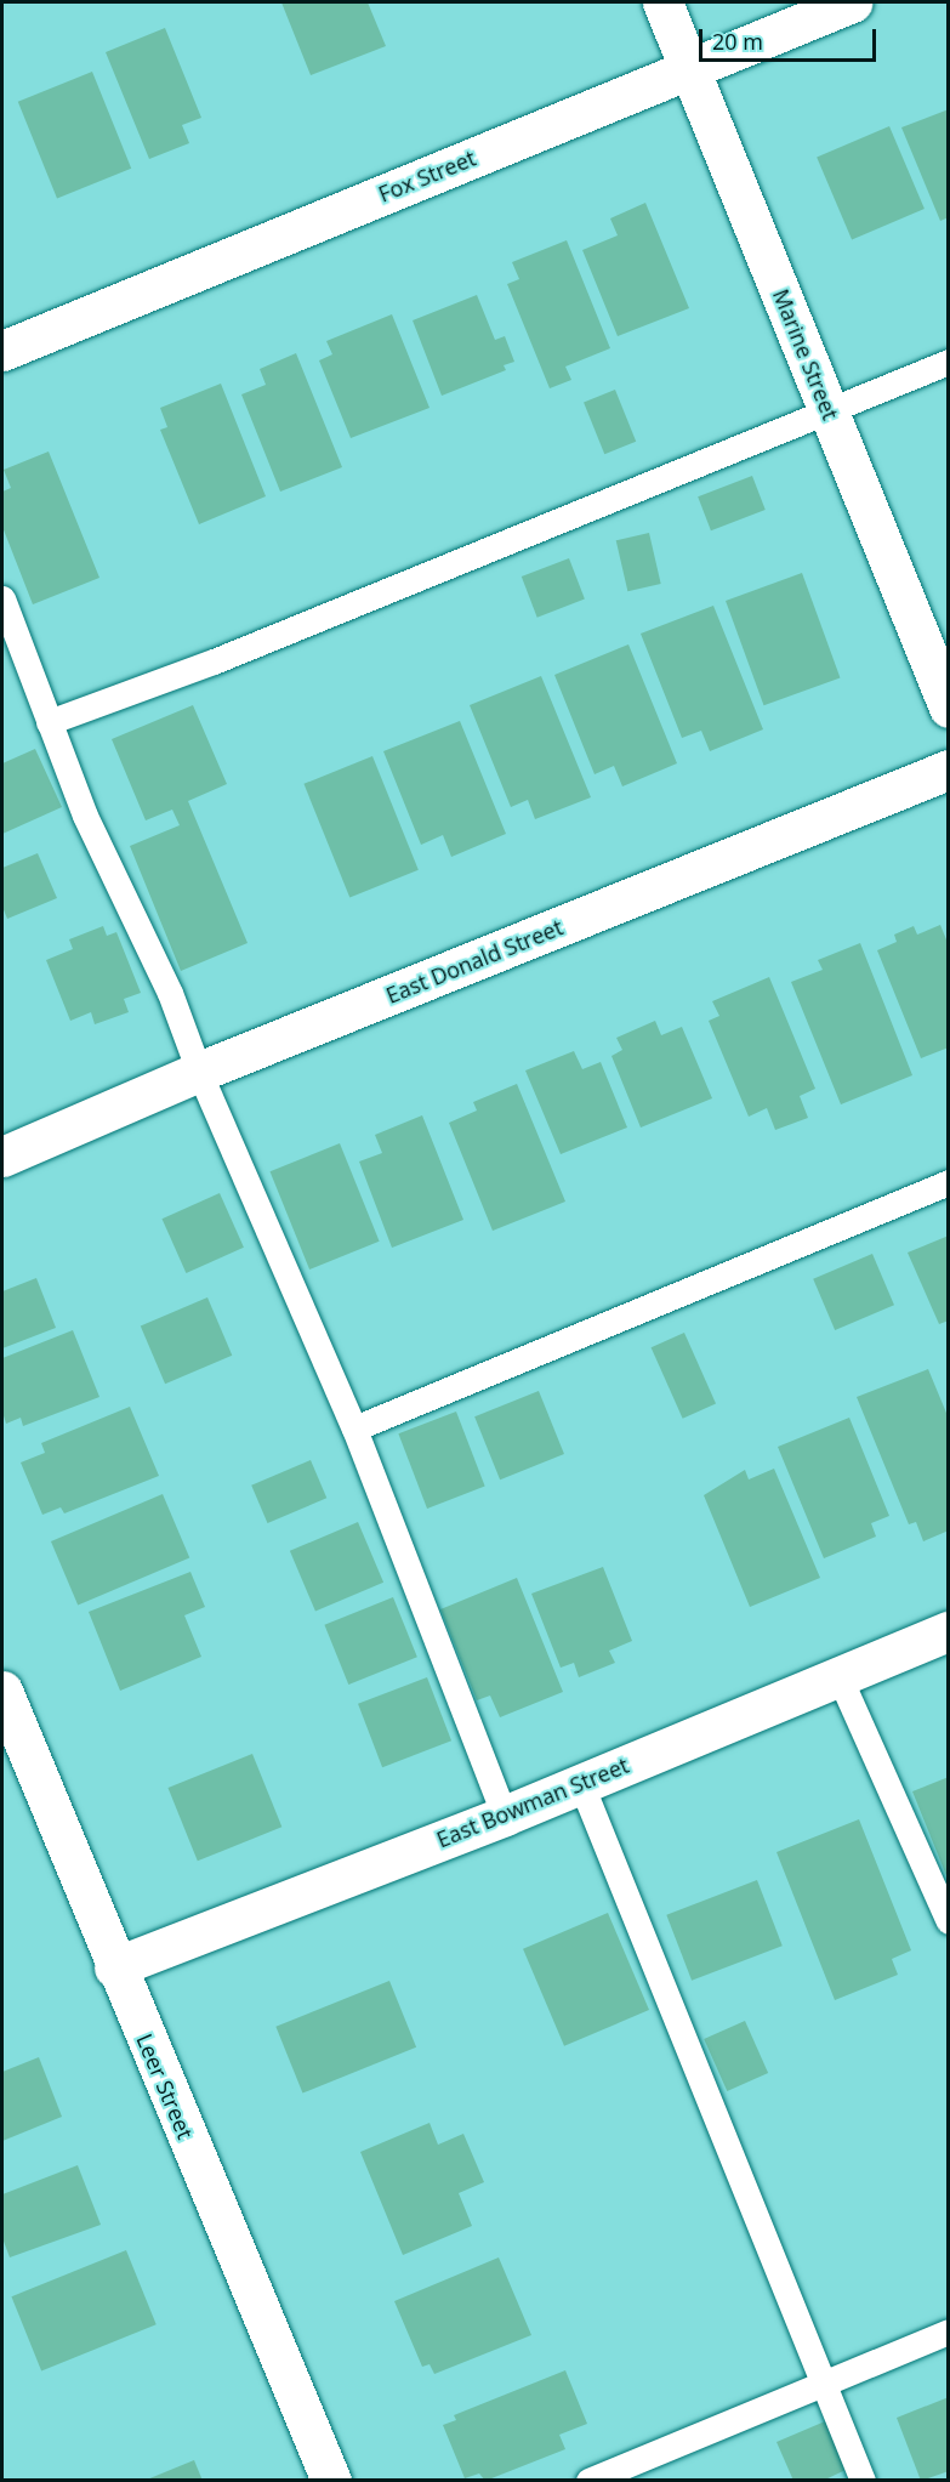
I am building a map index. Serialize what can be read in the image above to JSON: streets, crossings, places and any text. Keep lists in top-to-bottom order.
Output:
{
  "streets": {
    "street": [
      "Fox Street",
      "Marine Street",
      "East Donald Street",
      "East Bowman Street",
      "Leer Street"
    ]
  },
  "crossings": [
    ["Fox Street", "Marine Street"],
    ["East Bowman Street", "Leer Street"]
  ],
  "scale_bar": "20 m"
}
